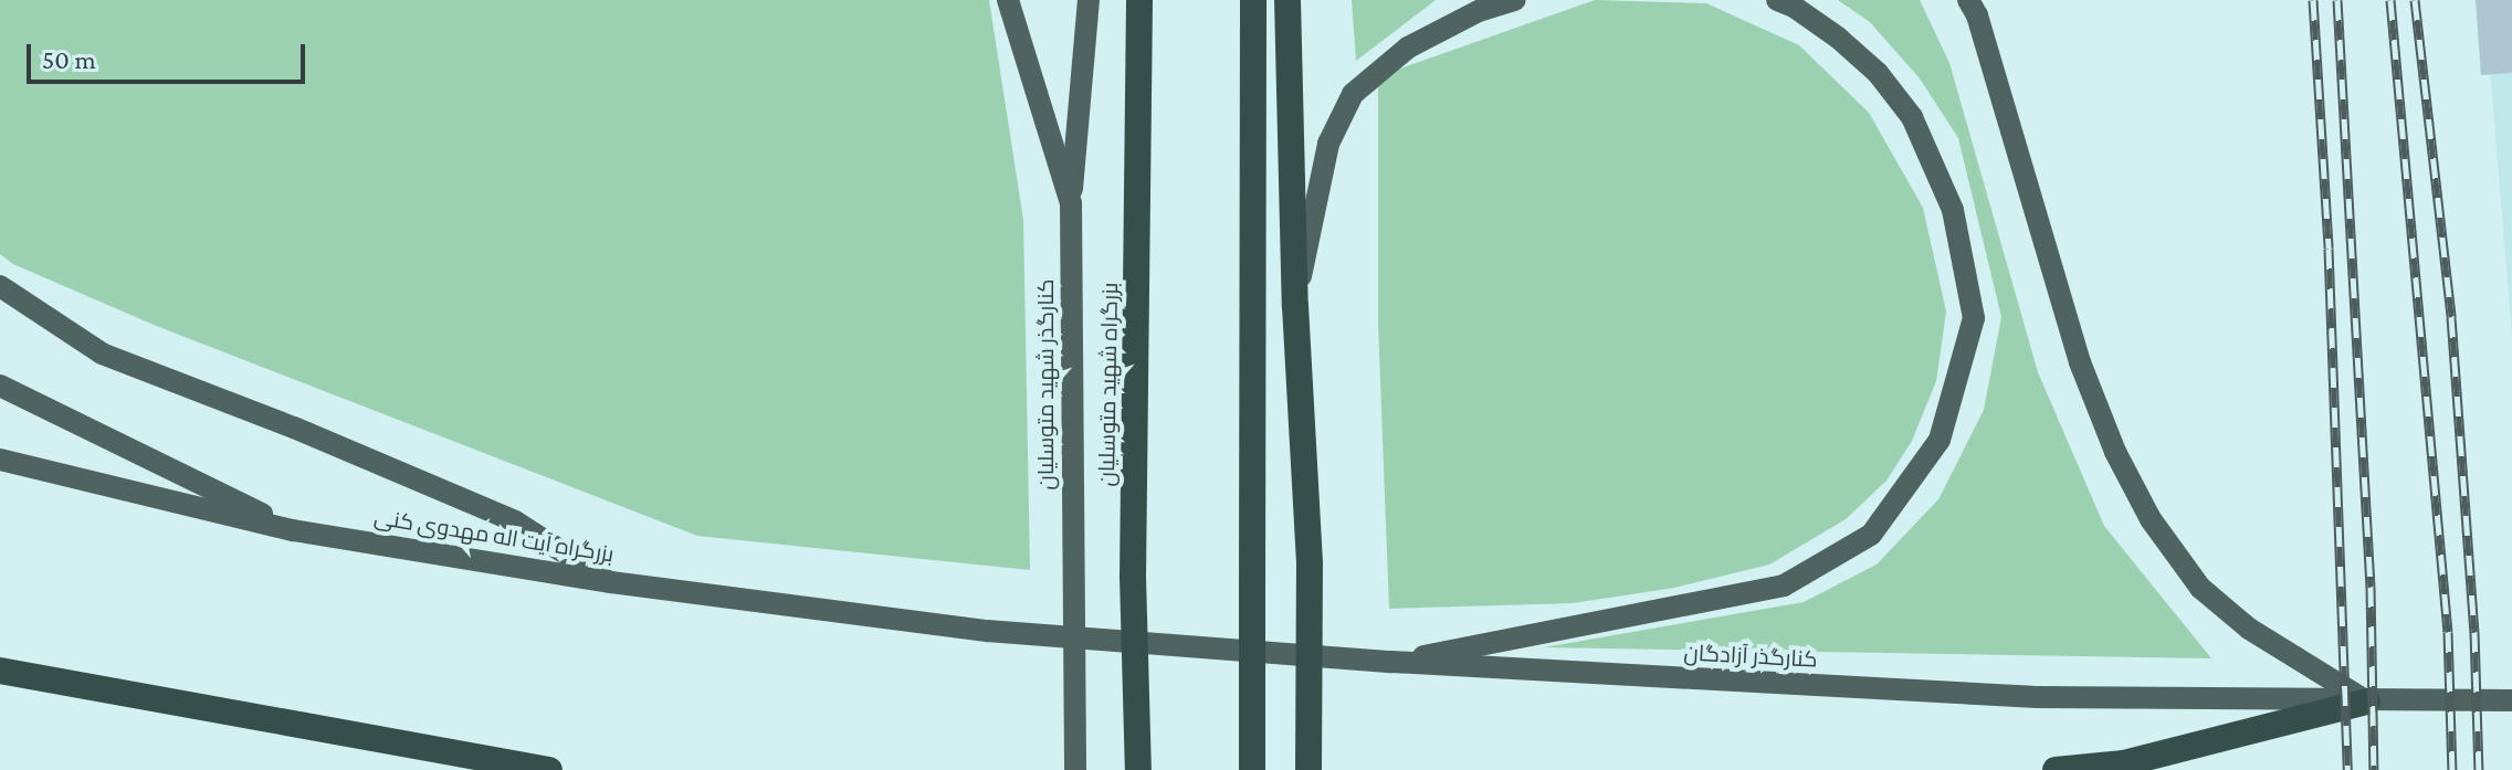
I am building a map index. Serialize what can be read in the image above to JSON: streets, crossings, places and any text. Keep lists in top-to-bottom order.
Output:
{
  "streets": {
    "highway": ["بزرگراه شهید متوسلیان"],
    "main road": ["کنارگذر شهید متوسلیان", "بزرگراه آیت اله مهدوی کنی", "کنارگذر آزادگان"]
  },
  "crossings": [
    ["بزرگراه آیت اله مهدوی کنی", "کنارگذر آزادگان"]
  ],
  "scale_bar": "50 m"
}
